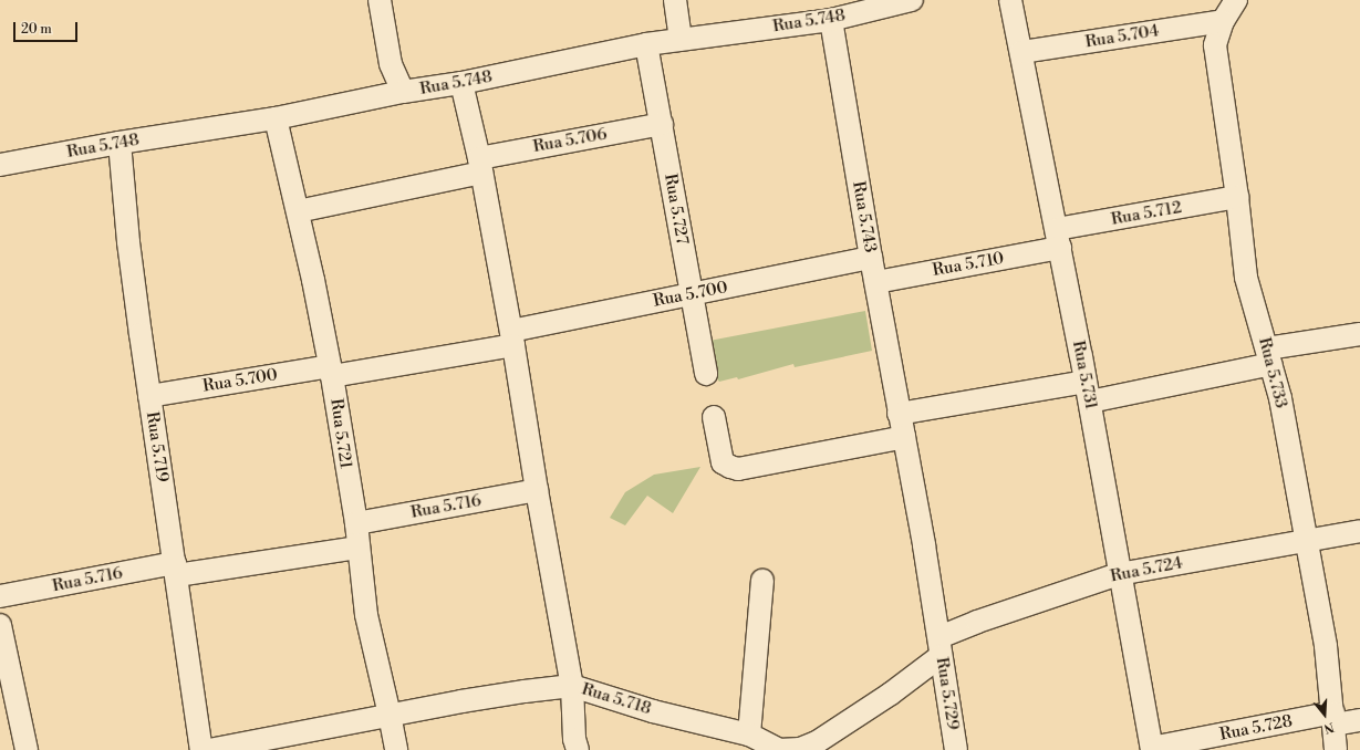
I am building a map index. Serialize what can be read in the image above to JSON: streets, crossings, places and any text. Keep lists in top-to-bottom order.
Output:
{
  "streets": {
    "street": [
      "Rua 5.748",
      "Rua 5.704",
      "Rua 5.706",
      "Rua 5.727",
      "Rua 5.712",
      "Rua 5.743",
      "Rua 5.710",
      "Rua 5.700",
      "Rua 5.733",
      "Rua 5.731",
      "Rua 5.721",
      "Rua 5.719",
      "Rua 5.716",
      "Rua 5.724",
      "Rua 5.729",
      "Rua 5.718",
      "Rua 5.728"
    ]
  },
  "crossings": [
    ["Rua 5.748", "Rua 5.727"],
    ["Rua 5.748", "Rua 5.743"],
    ["Rua 5.748", "Rua 5.721"],
    ["Rua 5.748", "Rua 5.719"],
    ["Rua 5.704", "Rua 5.733"],
    ["Rua 5.704", "Rua 5.731"],
    ["Rua 5.706", "Rua 5.727"],
    ["Rua 5.706", "Rua 5.721"],
    ["Rua 5.727", "Rua 5.700"],
    ["Rua 5.712", "Rua 5.710"],
    ["Rua 5.712", "Rua 5.733"],
    ["Rua 5.712", "Rua 5.731"],
    ["Rua 5.743", "Rua 5.710"],
    ["Rua 5.743", "Rua 5.700"],
    ["Rua 5.743", "Rua 5.729"],
    ["Rua 5.710", "Rua 5.731"],
    ["Rua 5.700", "Rua 5.721"],
    ["Rua 5.700", "Rua 5.719"],
    ["Rua 5.733", "Rua 5.724"],
    ["Rua 5.733", "Rua 5.728"],
    ["Rua 5.731", "Rua 5.724"],
    ["Rua 5.731", "Rua 5.728"],
    ["Rua 5.721", "Rua 5.716"],
    ["Rua 5.721", "Rua 5.718"],
    ["Rua 5.719", "Rua 5.716"],
    ["Rua 5.724", "Rua 5.729"],
    ["Rua 5.724", "Rua 5.718"],
    ["Rua 5.729", "Rua 5.718"]
  ],
  "scale_bar": "20 m",
  "north": "bottom"
}
